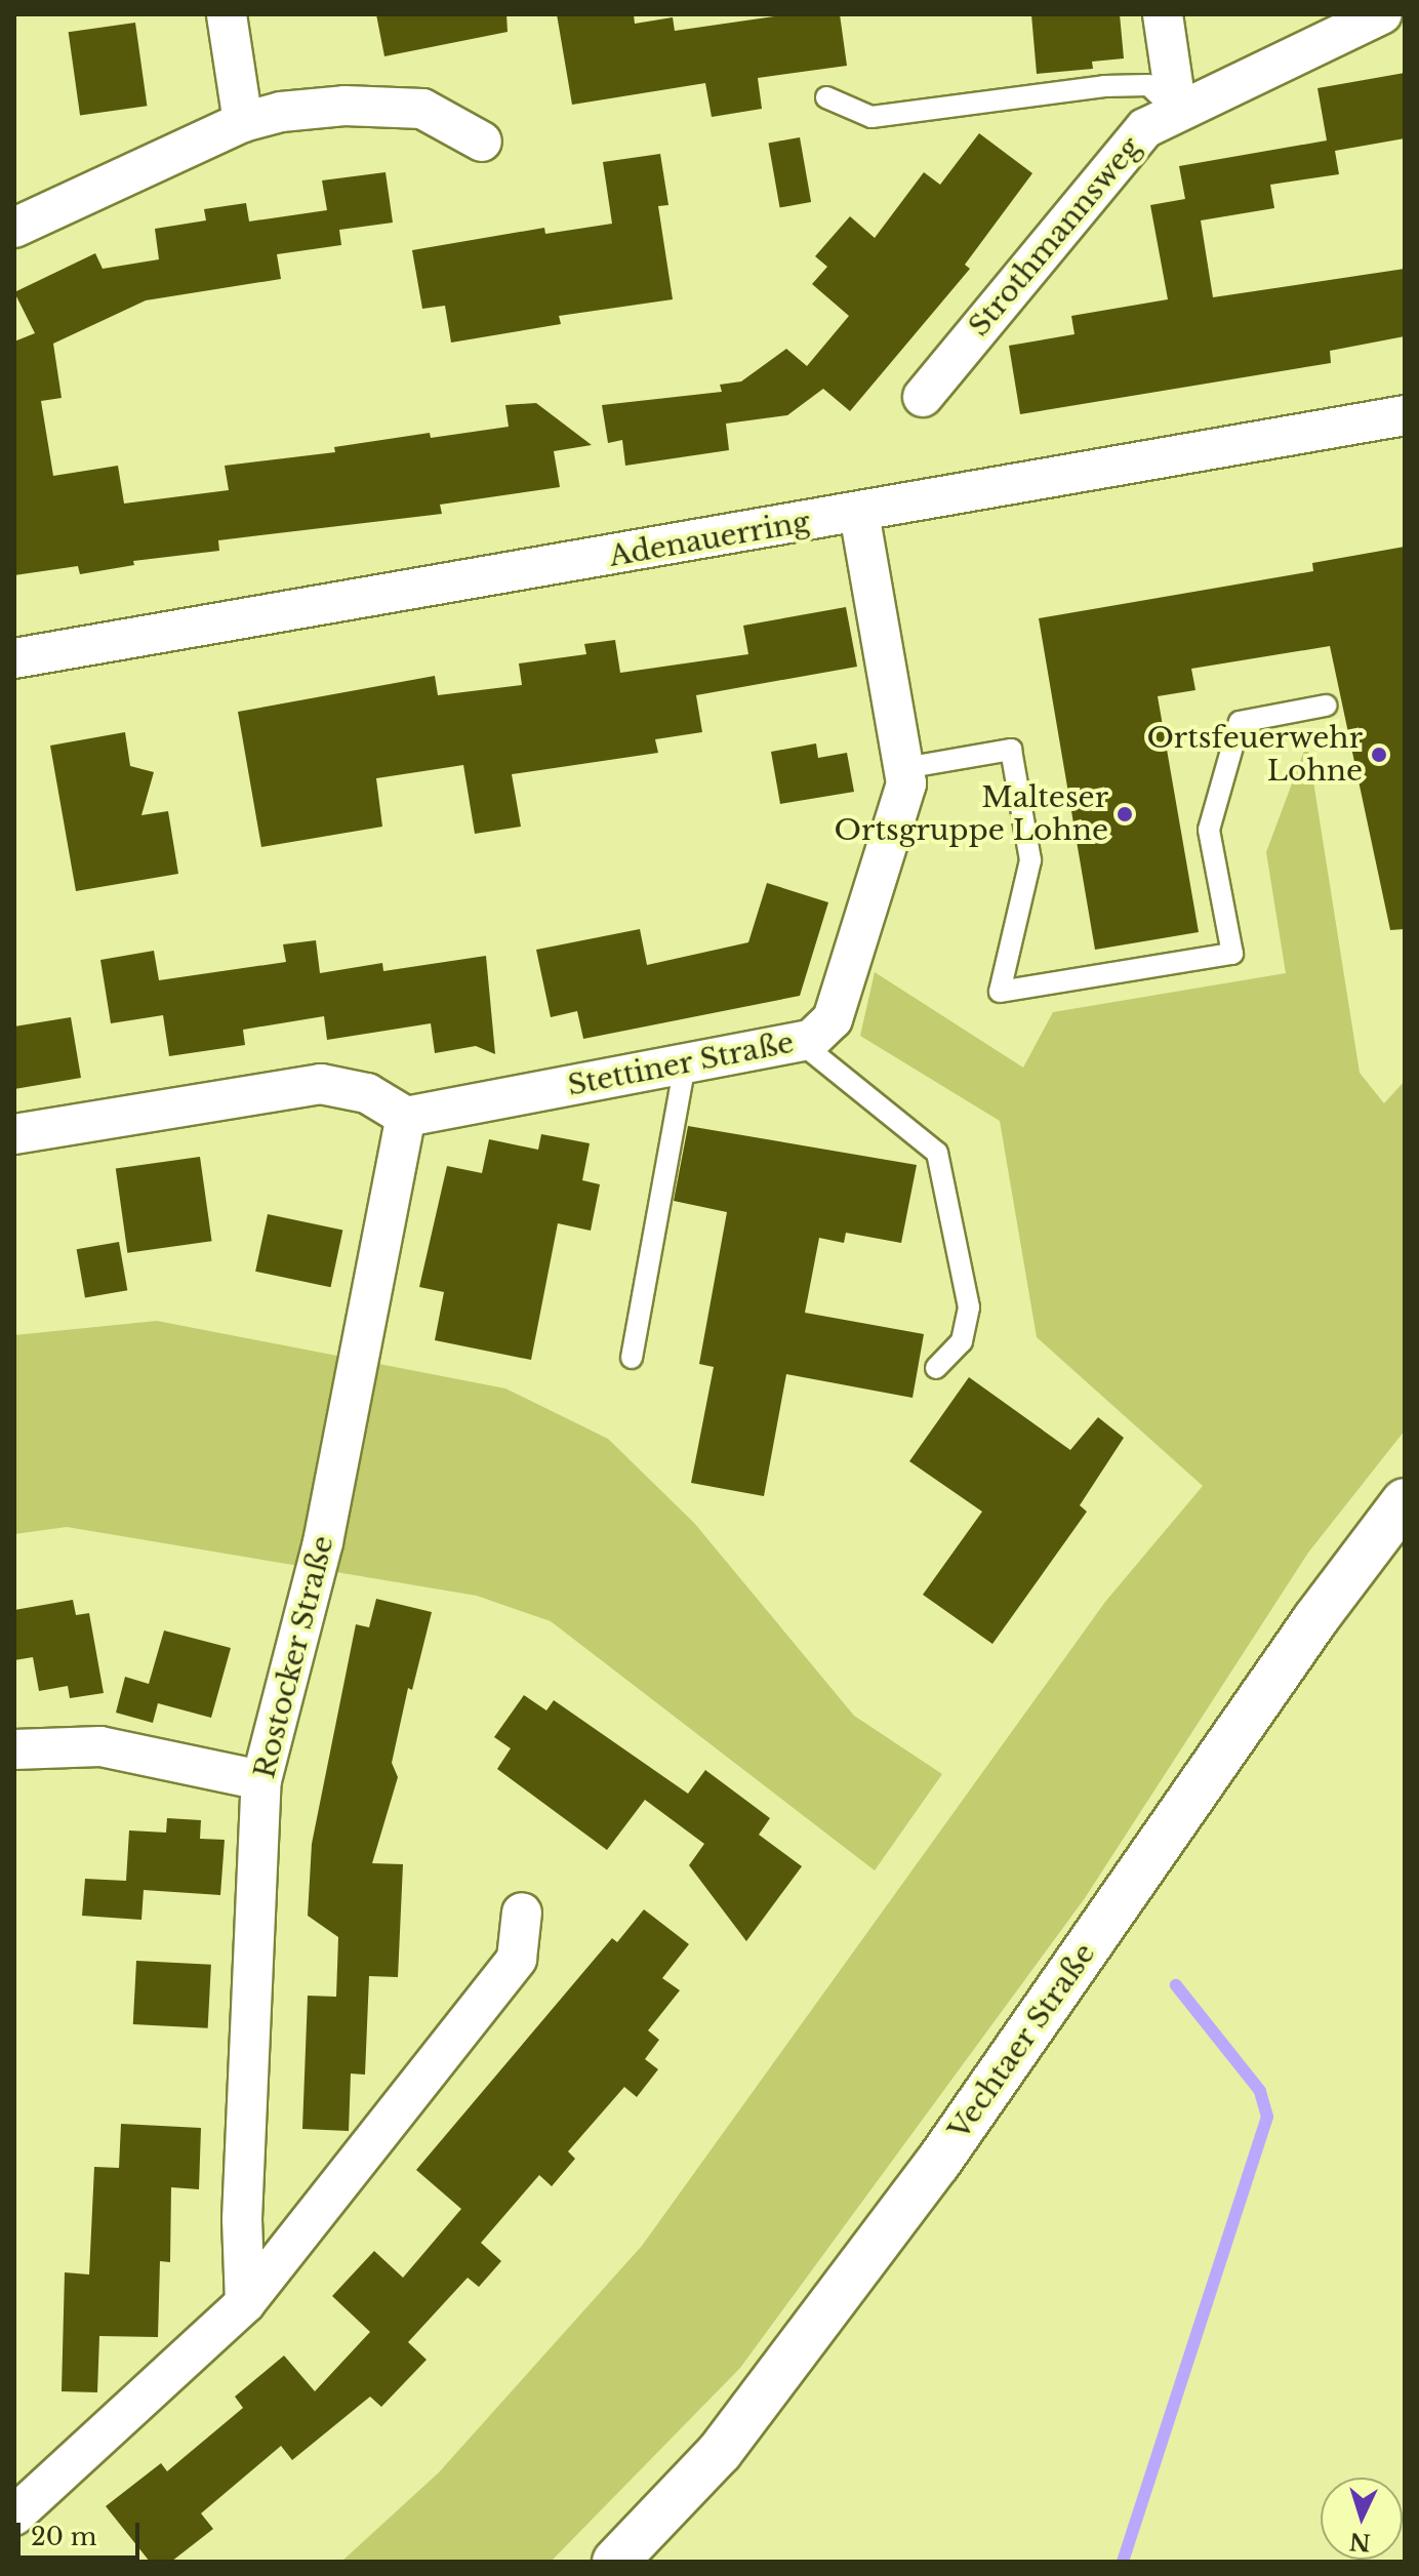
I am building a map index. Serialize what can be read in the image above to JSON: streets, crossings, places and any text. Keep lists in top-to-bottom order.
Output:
{
  "streets": {
    "main road": ["Vechtaer Straße"],
    "street": [
      "Strothmannsweg",
      "Adenauerring",
      "Stettiner Straße",
      "Rostocker Straße"
    ]
  },
  "crossings": [
    ["Adenauerring", "Stettiner Straße"],
    ["Stettiner Straße", "Rostocker Straße"]
  ],
  "places": ["Ortsfeuerwehr Lohne", "Malteser Ortsgruppe Lohne"],
  "scale_bar": "20 m",
  "north": "bottom"
}
